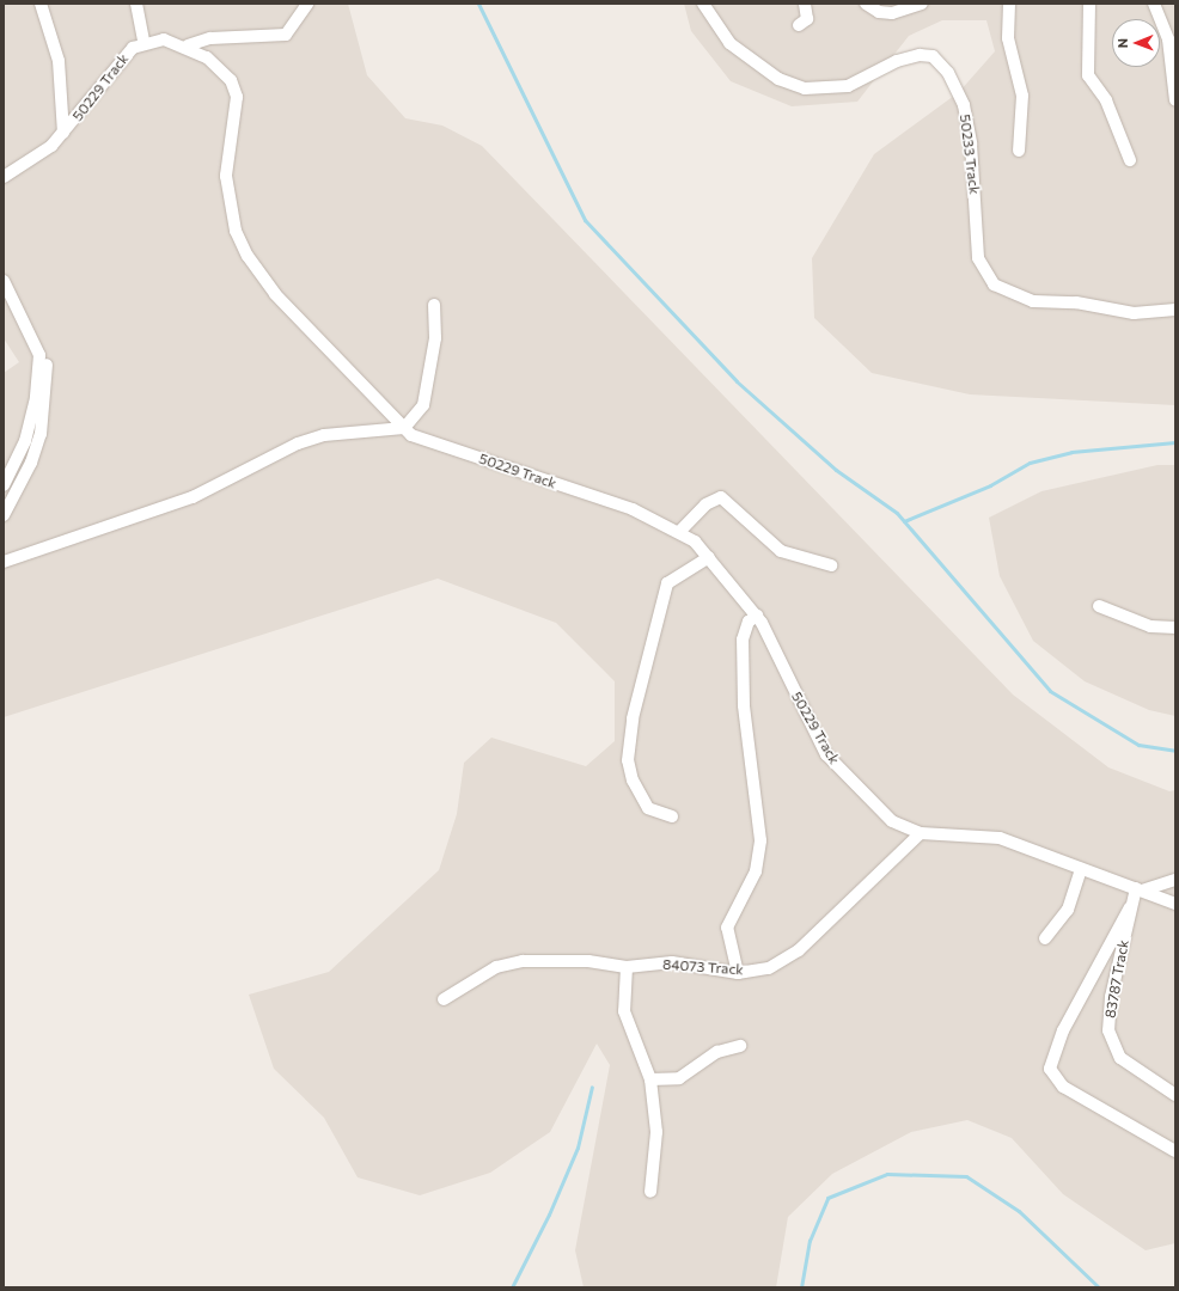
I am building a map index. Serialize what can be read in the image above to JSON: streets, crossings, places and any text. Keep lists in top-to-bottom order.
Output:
{
  "streets": {
    "street": [
      "50229 Track",
      "50233 Track",
      "84073 Track",
      "83787 Track"
    ]
  },
  "crossings": [
    ["50229 Track", "84073 Track"],
    ["50229 Track", "83787 Track"]
  ],
  "north": "left"
}
